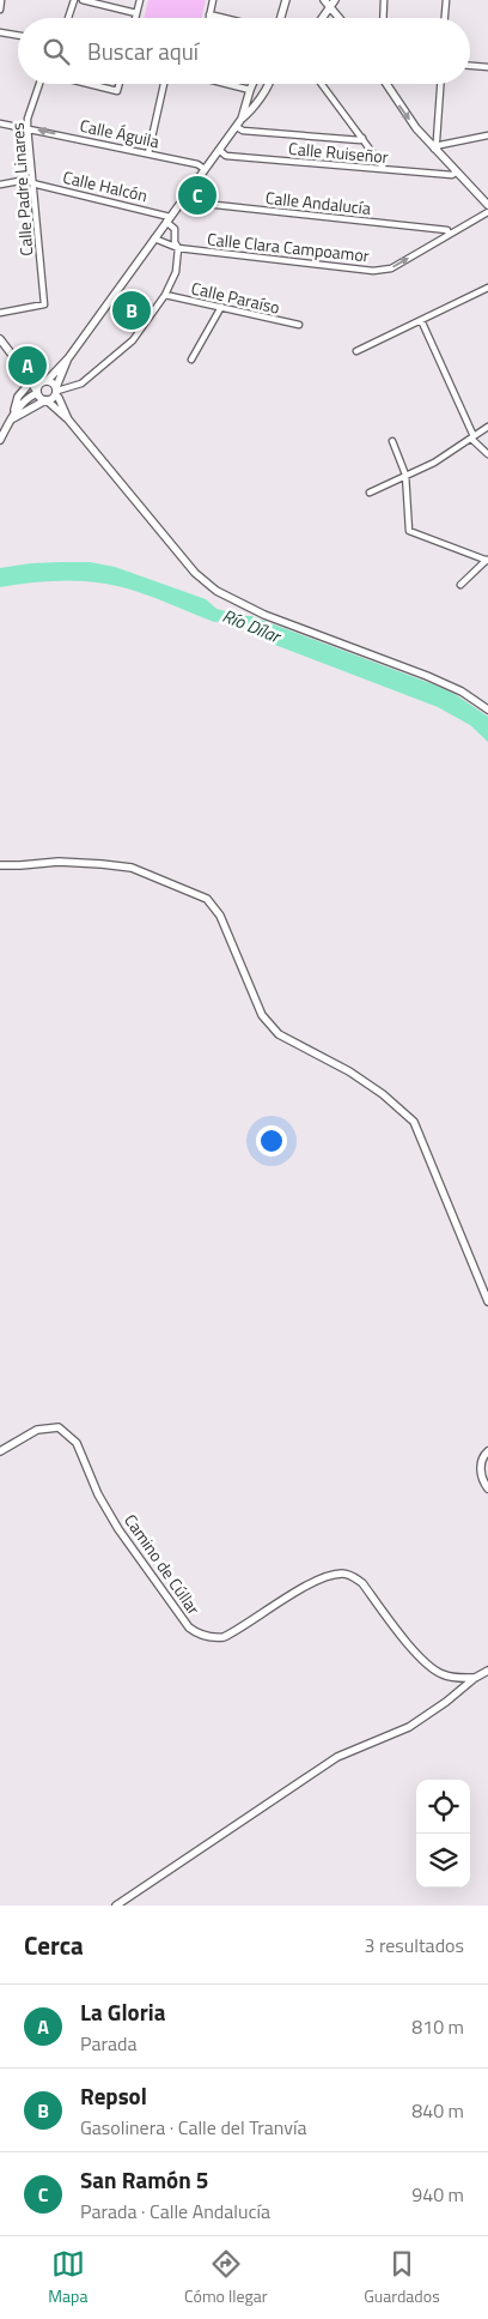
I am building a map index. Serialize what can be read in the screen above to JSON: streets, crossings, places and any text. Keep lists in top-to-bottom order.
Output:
{
  "streets": {
    "street": [
      "Calle Águila",
      "Calle Ruiseñor",
      "Calle Halcón",
      "Calle Padre Linares",
      "Calle Andalucía",
      "Calle Clara Campoamor",
      "Calle Paraíso",
      "Camino de Cúllar"
    ]
  },
  "crossings": [
    ["Calle Águila", "Calle Padre Linares"],
    ["Calle Halcón", "Calle Padre Linares"],
    ["Calle Andalucía", "Calle Clara Campoamor"]
  ],
  "one_way": ["Calle Águila", "Calle Clara Campoamor"],
  "water": ["Río Dílar"],
  "page": {
    "search": "Buscar aquí",
    "pins": ["C", "B", "A"],
    "heading": ["Cerca", "3 resultados"],
    "list": [
      {
        "mark": "A",
        "name": "La Gloria",
        "note": "Parada",
        "value": "810 m"
      },
      {
        "mark": "B",
        "name": "Repsol",
        "note": "Gasolinera · Calle del Tranvía",
        "value": "840 m"
      },
      {
        "mark": "C",
        "name": "San Ramón 5",
        "note": "Parada · Calle Andalucía",
        "value": "940 m"
      }
    ],
    "nav": ["Mapa", "Cómo llegar", "Guardados"]
  }
}
